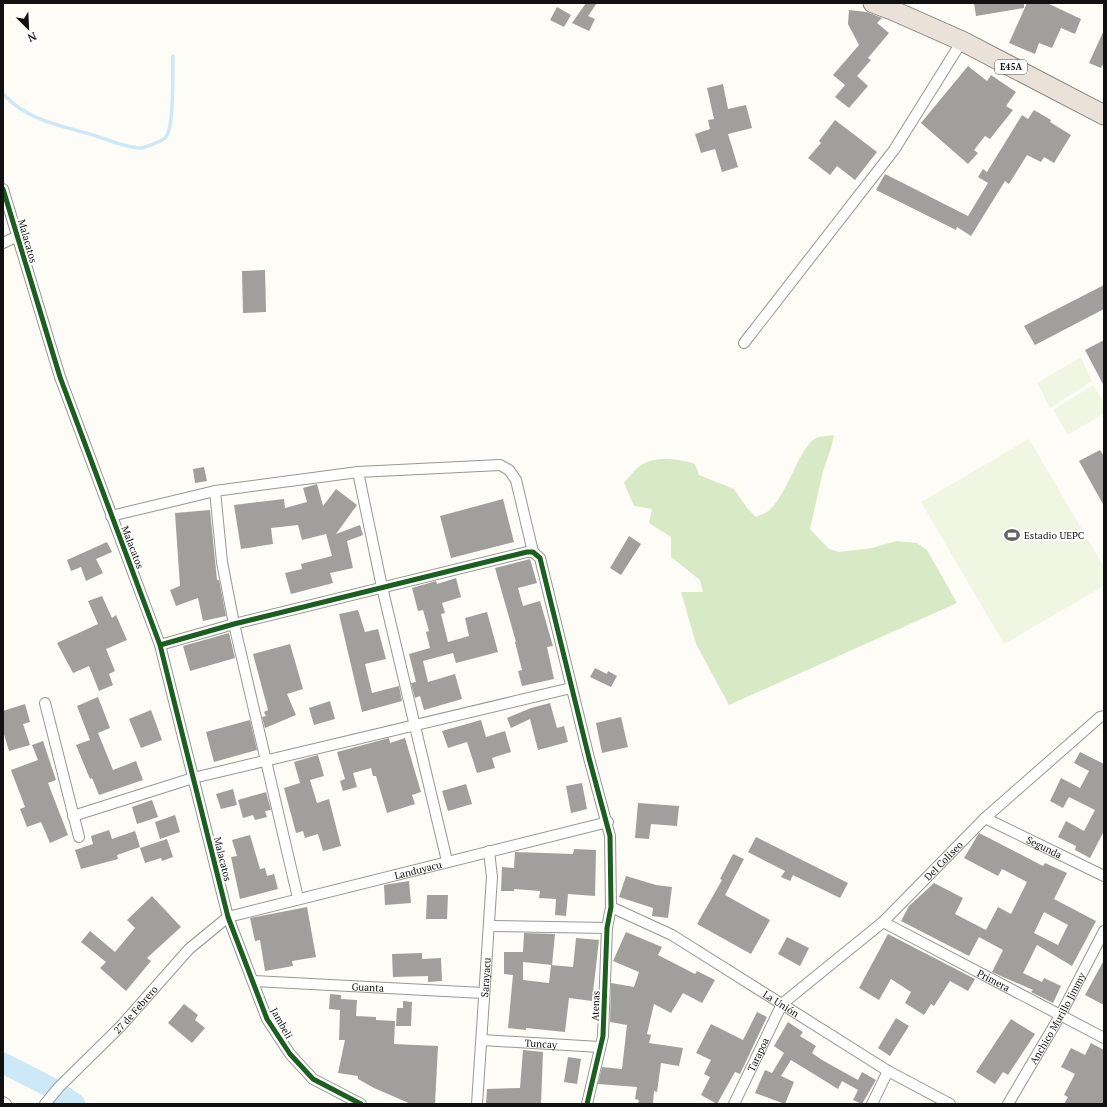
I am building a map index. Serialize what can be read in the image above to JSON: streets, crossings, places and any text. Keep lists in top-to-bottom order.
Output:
{
  "streets": {
    "highway": ["E45A"],
    "street": [
      "Malacatos",
      "Segunda",
      "Del Coliseo",
      "Landuyacu",
      "Sarayacu",
      "Primera",
      "Guanta",
      "La Unión",
      "Atenas",
      "27 de Febrero",
      "Anchico Murillo Jimmy",
      "Jambeli",
      "Tuncay",
      "Tarapoa"
    ]
  },
  "crossings": [
    ["Malacatos", "Landuyacu"],
    ["Malacatos", "Atenas"],
    ["Malacatos", "27 de Febrero"],
    ["Malacatos", "Jambeli"],
    ["Segunda", "Del Coliseo"],
    ["Del Coliseo", "Primera"],
    ["Del Coliseo", "La Unión"],
    ["Del Coliseo", "Tarapoa"],
    ["Landuyacu", "Sarayacu"],
    ["Landuyacu", "Atenas"],
    ["Landuyacu", "27 de Febrero"],
    ["Landuyacu", "Jambeli"],
    ["Sarayacu", "Guanta"],
    ["Sarayacu", "Tuncay"],
    ["Primera", "Anchico Murillo Jimmy"],
    ["Guanta", "Jambeli"],
    ["La Unión", "Atenas"],
    ["La Unión", "Tarapoa"],
    ["Atenas", "Tuncay"],
    ["27 de Febrero", "Jambeli"]
  ],
  "places": {
    "sports": ["Estadio UEPC"]
  },
  "north": "bottom right"
}
